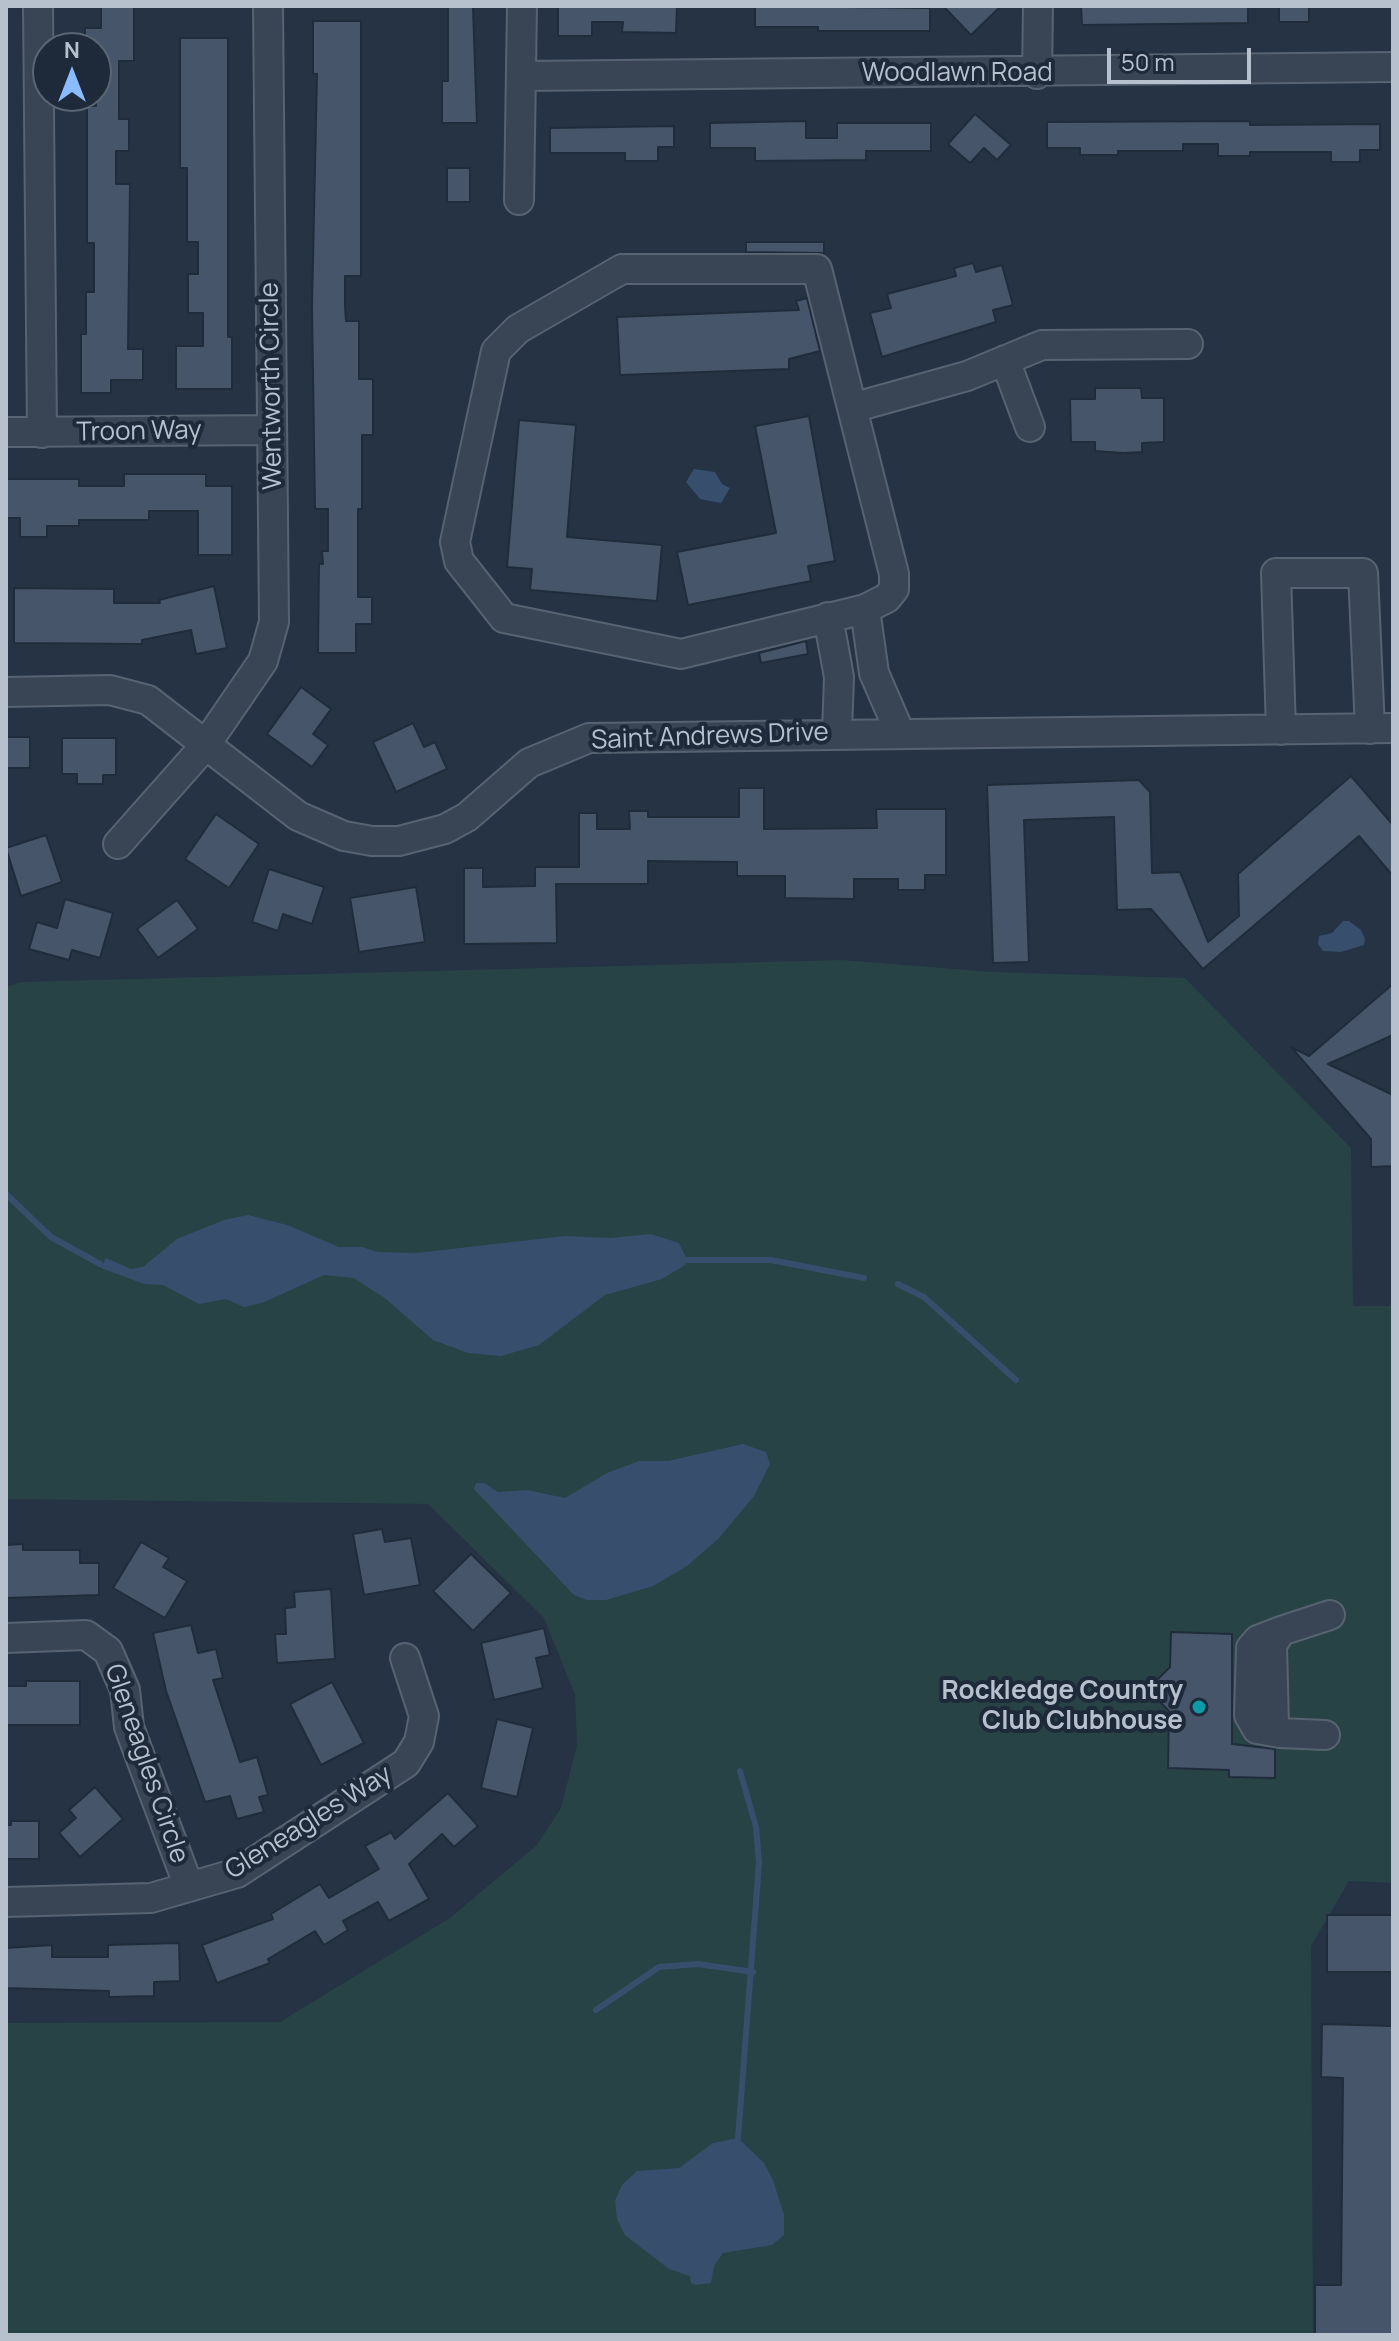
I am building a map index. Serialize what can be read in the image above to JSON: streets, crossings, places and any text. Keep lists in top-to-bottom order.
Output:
{
  "streets": {
    "street": [
      "Woodlawn Road",
      "Wentworth Circle",
      "Troon Way",
      "Saint Andrews Drive",
      "Gleneagles Circle",
      "Gleneagles Way"
    ]
  },
  "crossings": [
    ["Wentworth Circle", "Troon Way"],
    ["Wentworth Circle", "Saint Andrews Drive"],
    ["Gleneagles Circle", "Gleneagles Way"]
  ],
  "places": ["Rockledge Country Club Clubhouse"],
  "scale_bar": "50 m",
  "north": "top"
}
